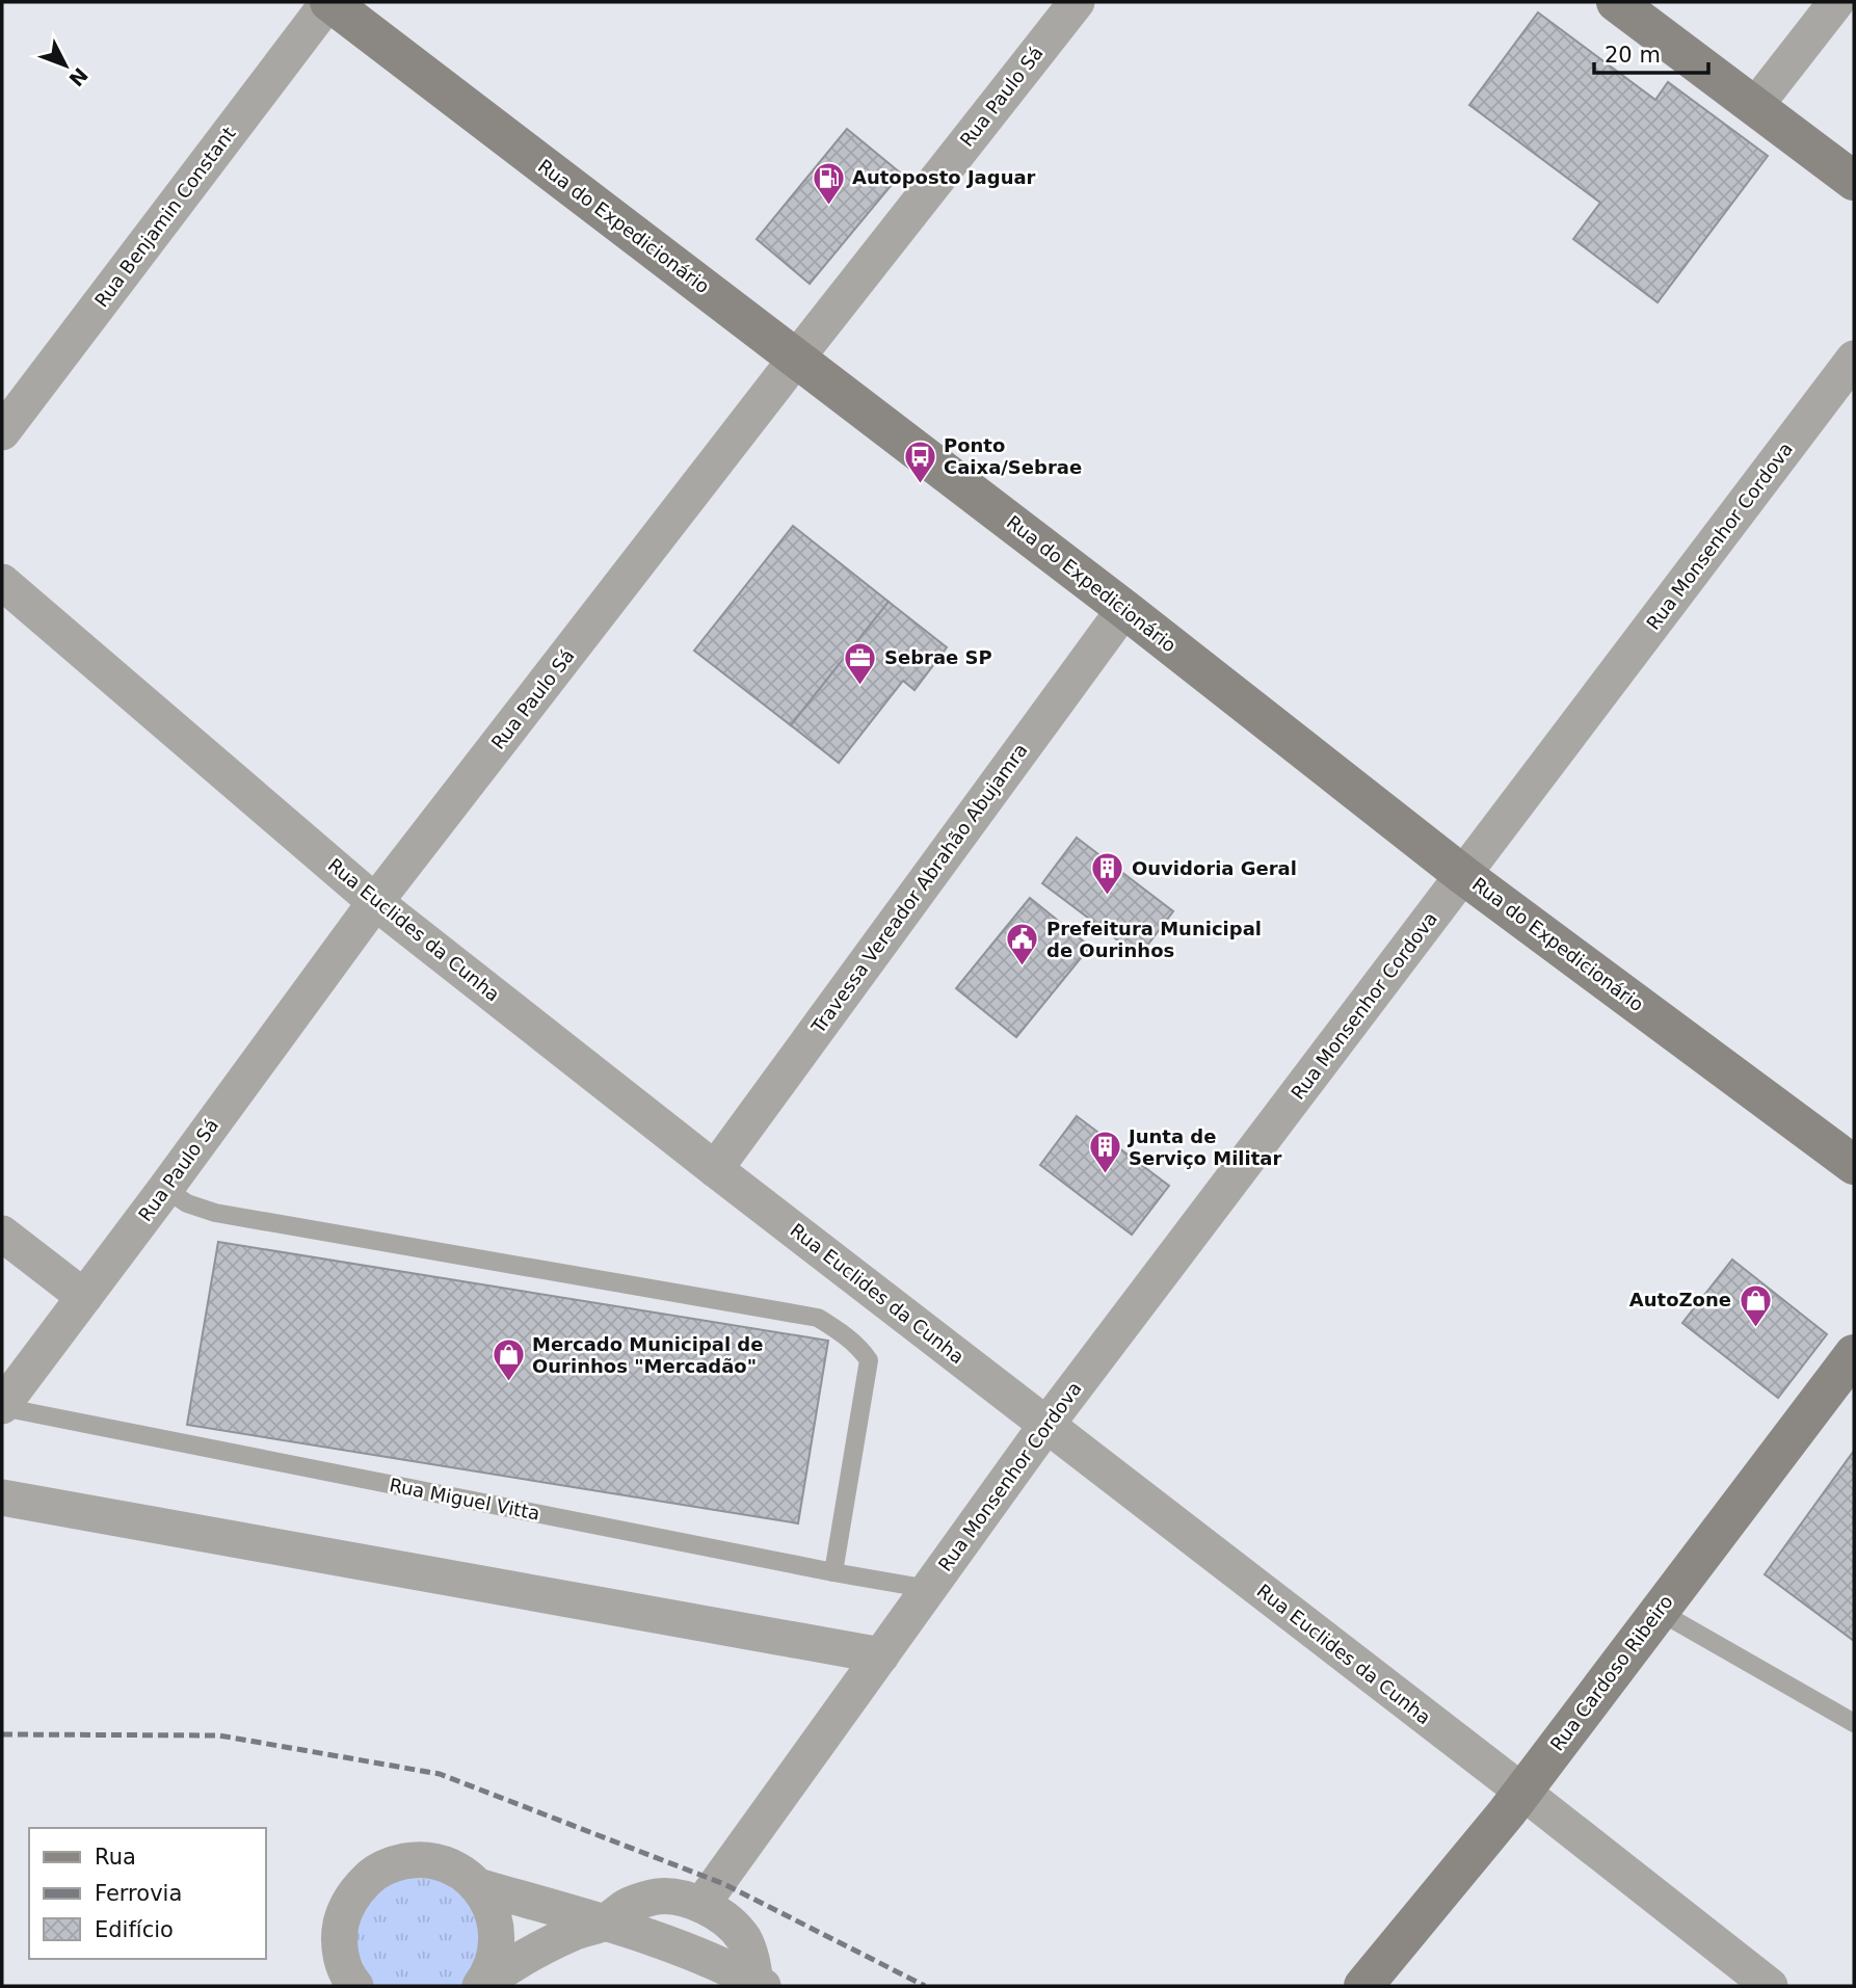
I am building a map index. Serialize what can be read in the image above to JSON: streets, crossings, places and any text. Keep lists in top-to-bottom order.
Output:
{
  "streets": {
    "street": [
      "Rua Paulo Sá",
      "Rua Benjamin Constant",
      "Rua do Expedicionário",
      "Rua Monsenhor Cordova",
      "Travessa Vereador Abrahão Abujamra",
      "Rua Euclides da Cunha",
      "Rua Cardoso Ribeiro"
    ],
    "lane": ["Rua Miguel Vitta"]
  },
  "crossings": [
    ["Rua Paulo Sá", "Rua do Expedicionário"],
    ["Rua Paulo Sá", "Rua Euclides da Cunha"],
    ["Rua Paulo Sá", "Rua Miguel Vitta"],
    ["Rua Benjamin Constant", "Rua do Expedicionário"],
    ["Rua do Expedicionário", "Rua Monsenhor Cordova"],
    ["Rua do Expedicionário", "Travessa Vereador Abrahão Abujamra"],
    ["Rua Monsenhor Cordova", "Rua Euclides da Cunha"],
    ["Rua Monsenhor Cordova", "Rua Miguel Vitta"],
    ["Travessa Vereador Abrahão Abujamra", "Rua Euclides da Cunha"],
    ["Rua Euclides da Cunha", "Rua Cardoso Ribeiro"]
  ],
  "places": {
    "fuel station": ["Autoposto Jaguar"],
    "bus stop": ["Ponto Caixa/Sebrae"],
    "office": ["Sebrae SP"],
    "building": ["Ouvidoria Geral", "Junta de Serviço Militar"],
    "public building": ["Prefeitura Municipal de Ourinhos"],
    "shop": ["AutoZone", "Mercado Municipal de Ourinhos \"Mercadão\""]
  },
  "legend": ["Rua", "Ferrovia", "Edifício"],
  "scale_bar": "20 m",
  "north": "bottom right"
}
